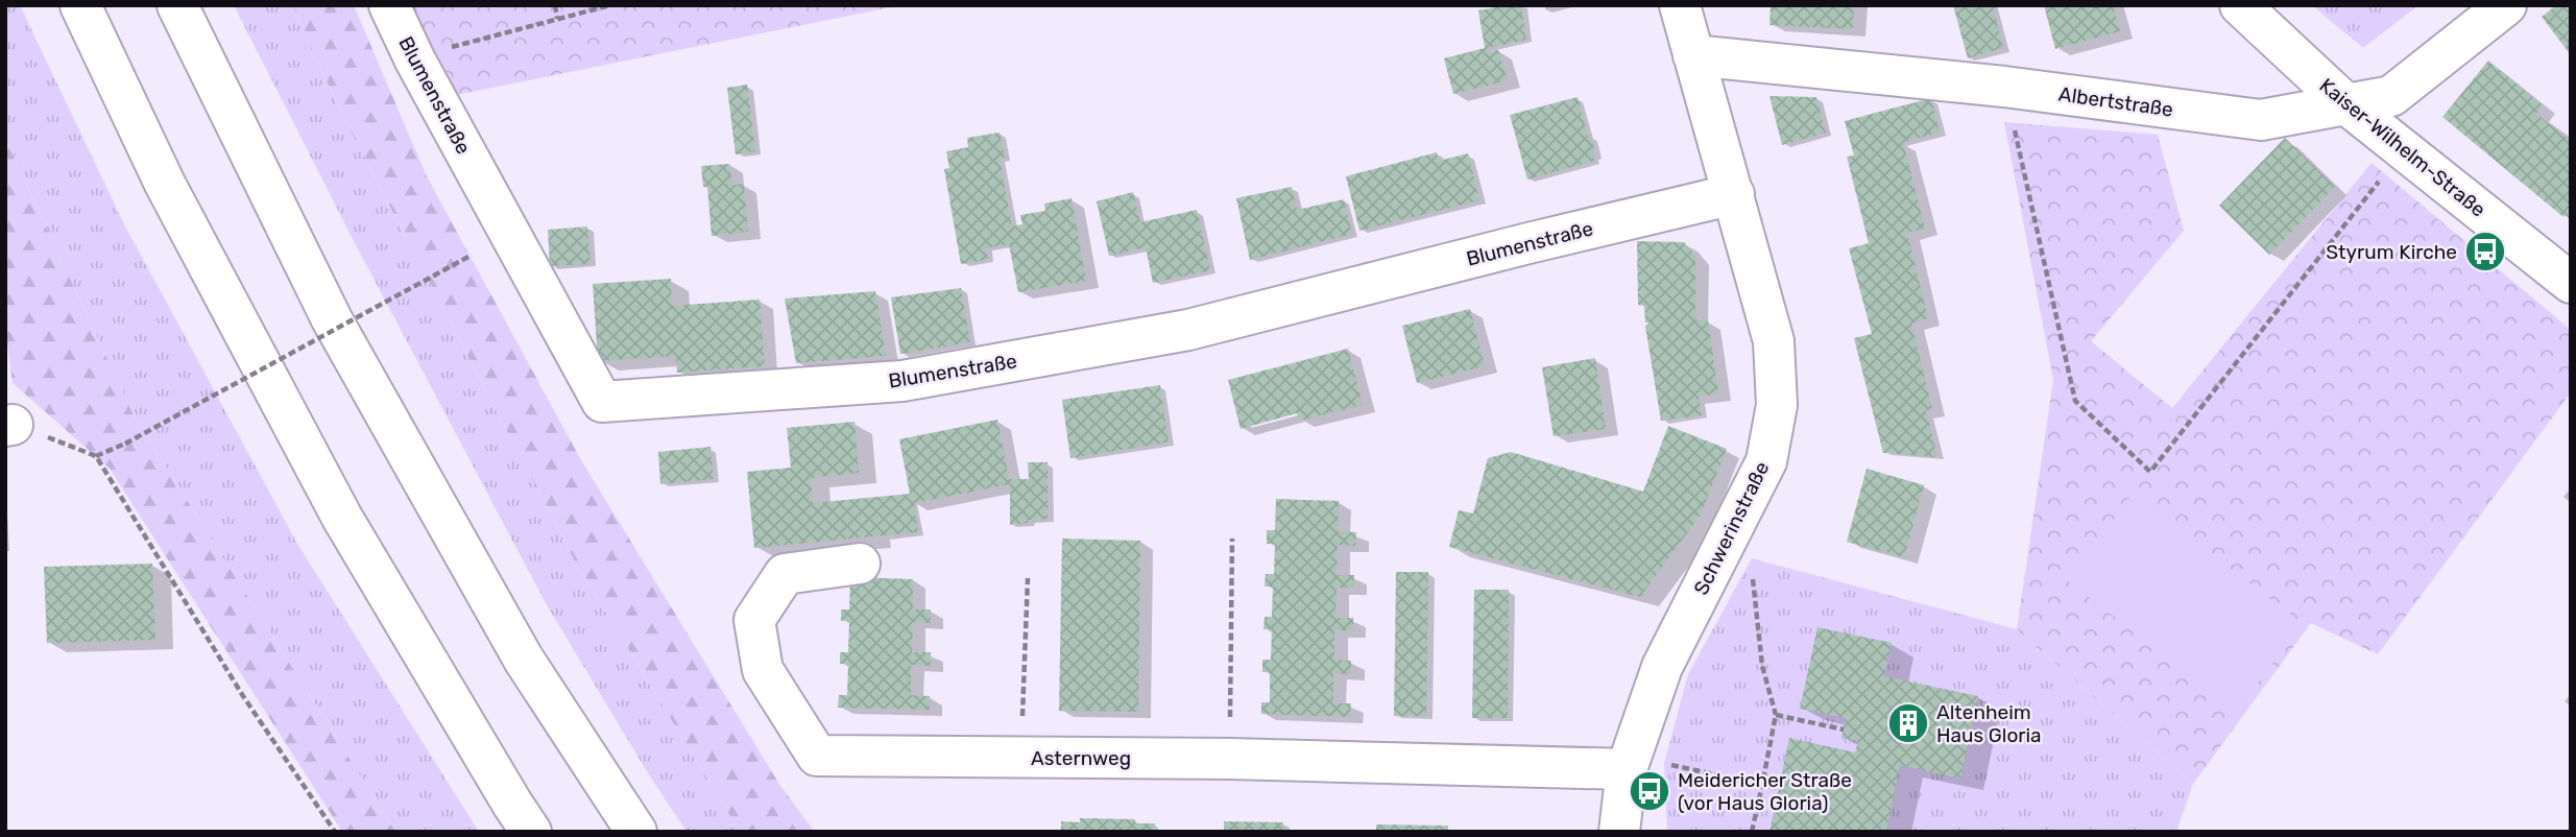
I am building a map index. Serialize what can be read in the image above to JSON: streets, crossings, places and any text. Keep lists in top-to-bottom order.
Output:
{
  "streets": {
    "main road": [
      "Blumenstraße",
      "Albertstraße",
      "Kaiser-Wilhelm-Straße",
      "Schwerinstraße",
      "Asternweg"
    ]
  },
  "crossings": [
    ["Blumenstraße", "Schwerinstraße"],
    ["Albertstraße", "Kaiser-Wilhelm-Straße"],
    ["Albertstraße", "Schwerinstraße"],
    ["Schwerinstraße", "Asternweg"]
  ],
  "places": {
    "bus stop": ["Styrum Kirche", "Meidericher Straße (vor Haus Gloria)"],
    "building": ["Altenheim Haus Gloria"]
  }
}
